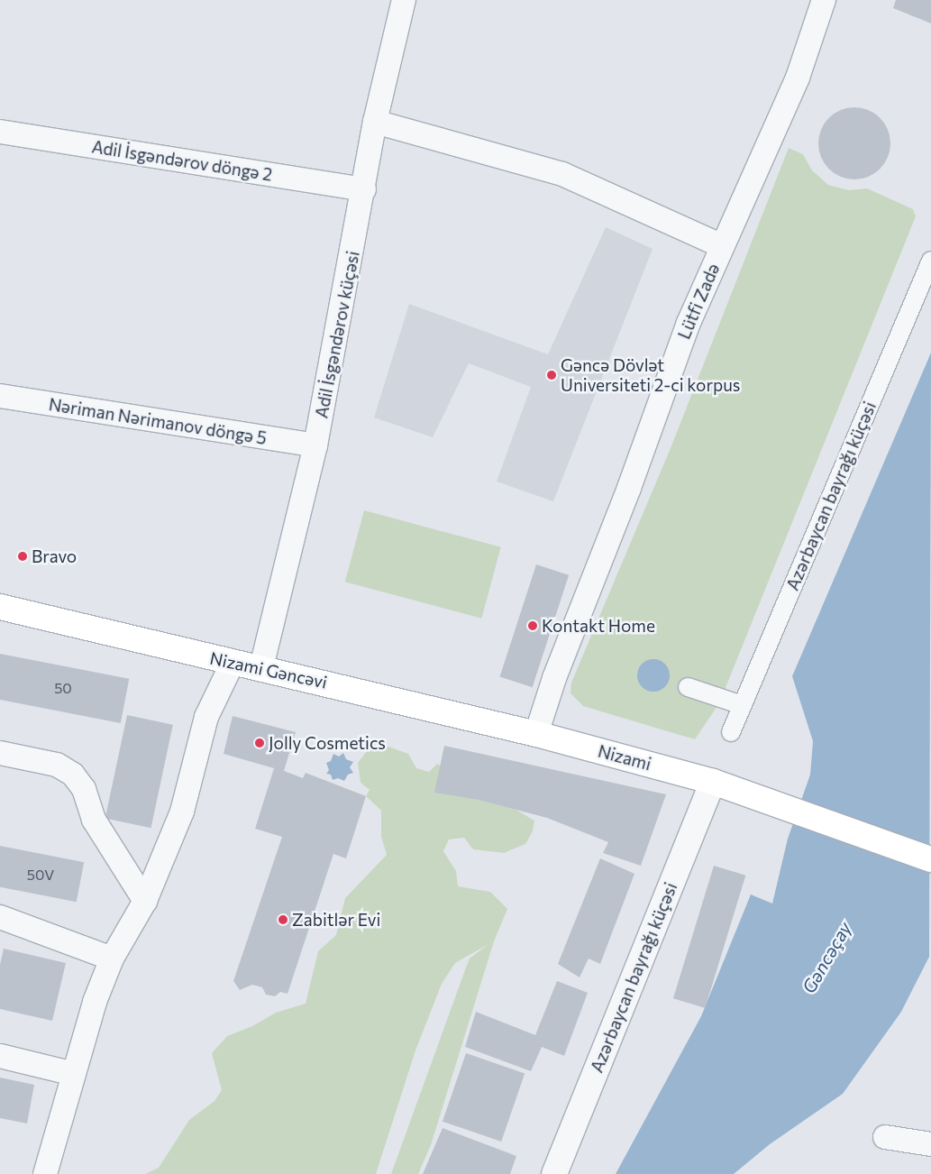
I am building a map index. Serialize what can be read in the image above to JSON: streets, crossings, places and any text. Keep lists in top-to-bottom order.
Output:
{
  "streets": {
    "main road": ["Nizami Gəncəvi", "Nizami"],
    "street": [
      "Adil İsgəndərov döngə 2",
      "Lütfi Zadə",
      "Adil İsgəndərov küçəsi",
      "Nəriman Nərimanov döngə 5",
      "Azərbaycan bayrağı küçəsi"
    ]
  },
  "crossings": [
    ["Adil İsgəndərov döngə 2", "Adil İsgəndərov küçəsi"],
    ["Lütfi Zadə", "Nizami Gəncəvi"],
    ["Lütfi Zadə", "Nizami"],
    ["Adil İsgəndərov küçəsi", "Nəriman Nərimanov döngə 5"],
    ["Adil İsgəndərov küçəsi", "Nizami Gəncəvi"],
    ["Azərbaycan bayrağı küçəsi", "Nizami"],
    ["Nizami Gəncəvi", "Nizami"]
  ],
  "water": ["Gəncəçay"],
  "places": [
    "Gəncə Dövlət Universiteti 2-ci korpus",
    "Bravo",
    "Kontakt Home",
    "Jolly Cosmetics",
    "Zabitlər Evi"
  ],
  "house_numbers": ["50", "50V"]
}
